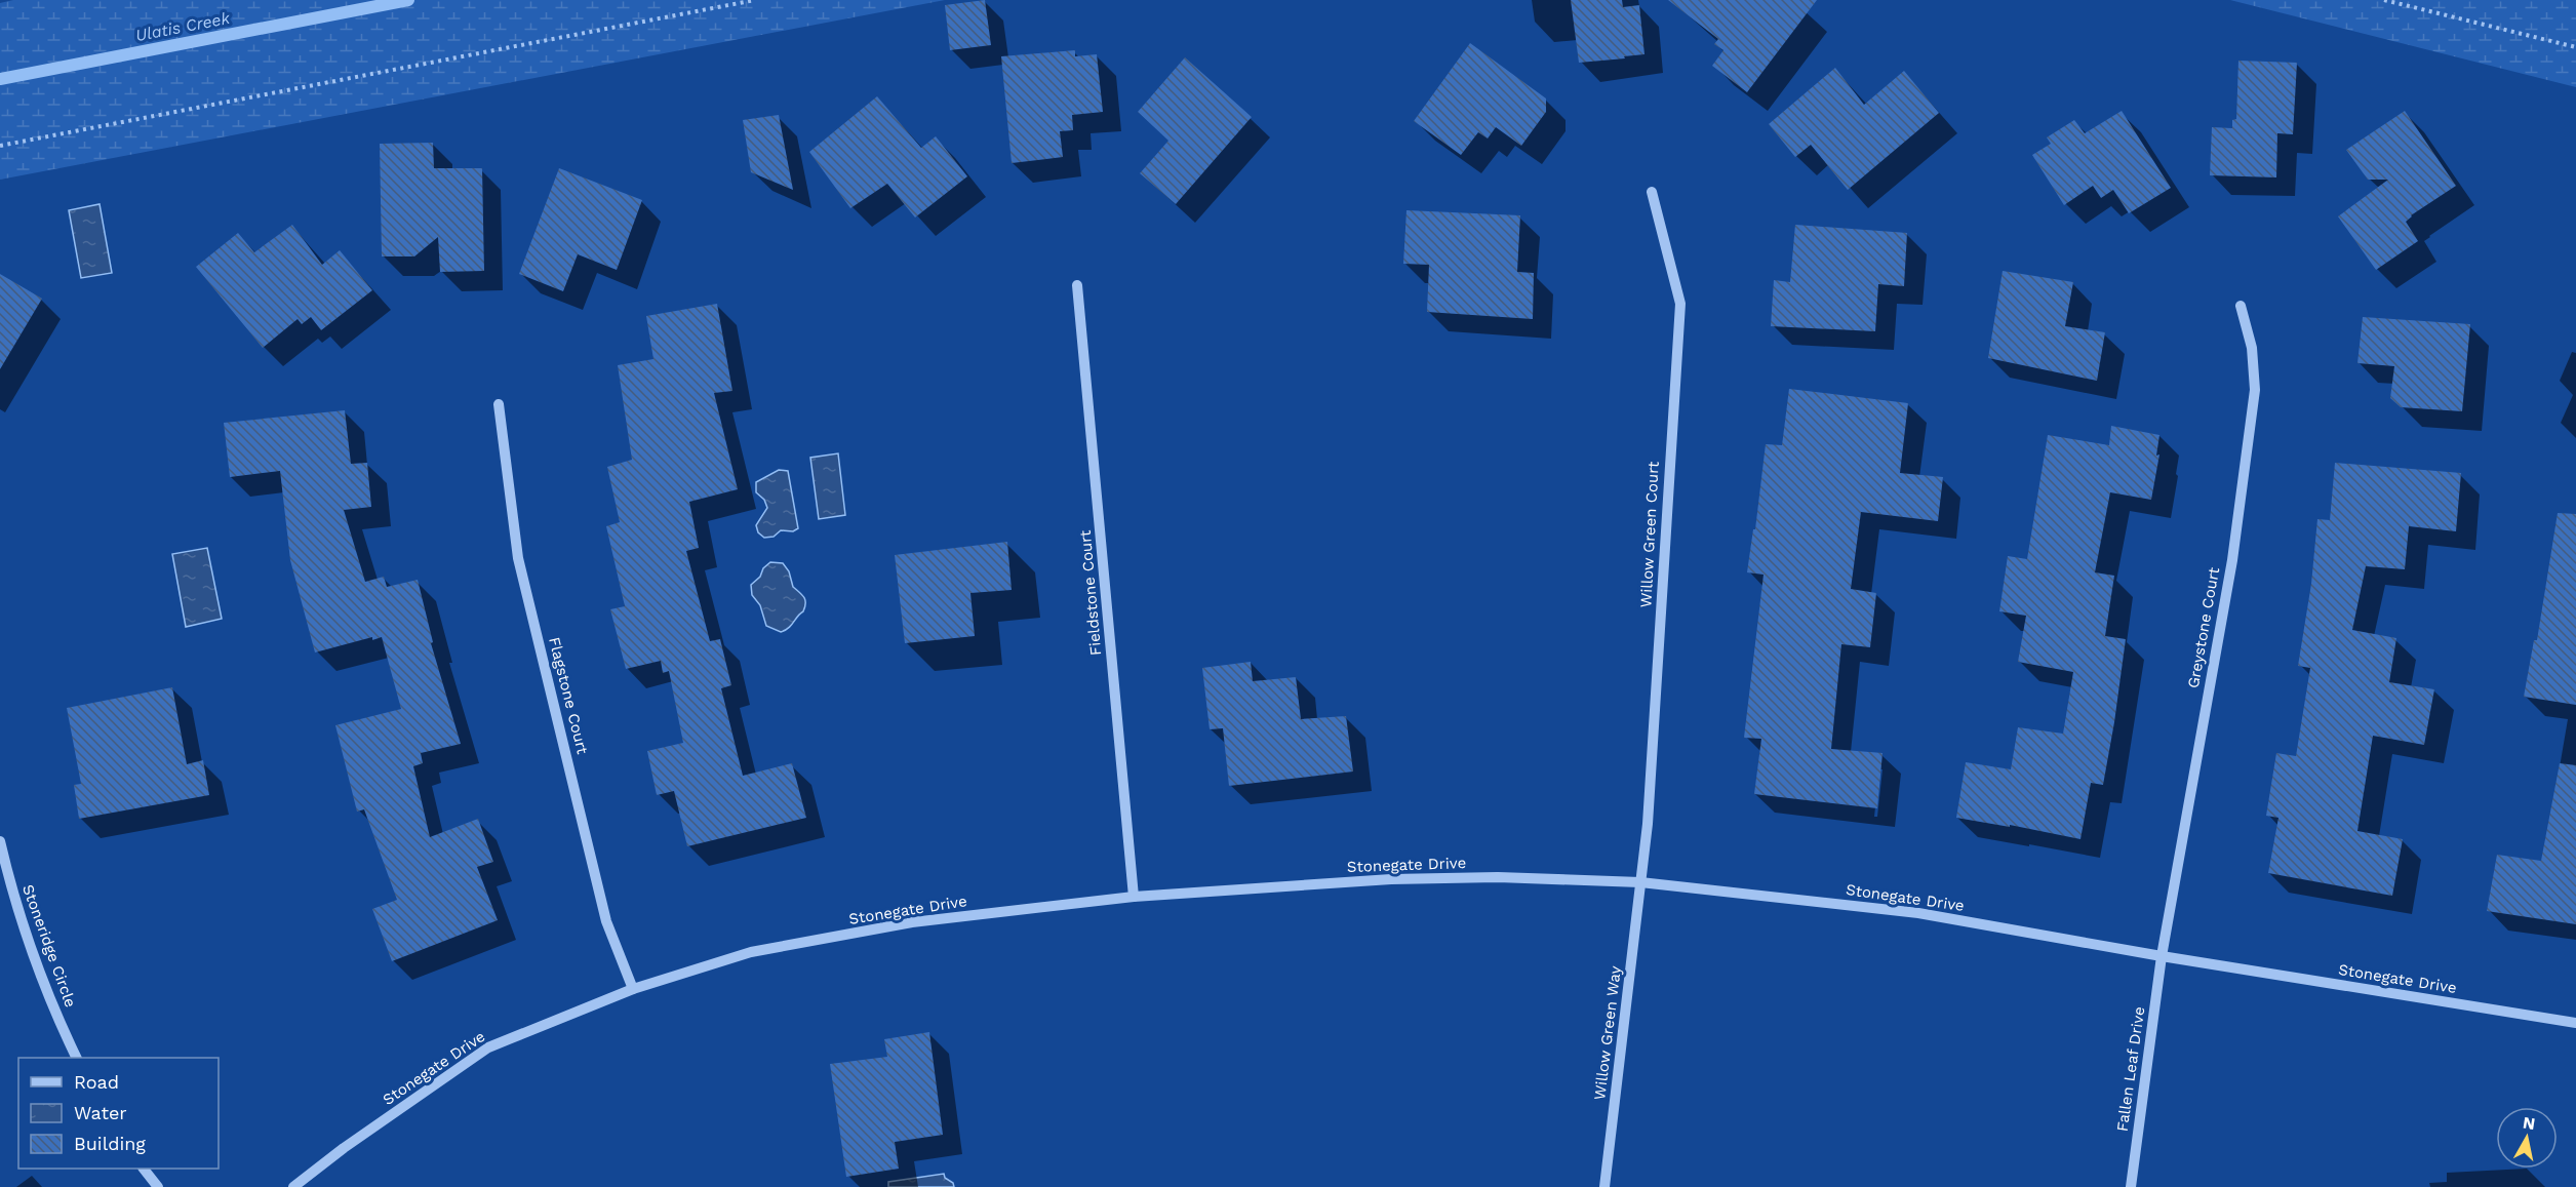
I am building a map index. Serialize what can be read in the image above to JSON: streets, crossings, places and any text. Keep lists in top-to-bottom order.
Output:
{
  "streets": {
    "street": [
      "Willow Green Court",
      "Fieldstone Court",
      "Greystone Court",
      "Flagstone Court",
      "Stonegate Drive",
      "Stoneridge Circle",
      "Willow Green Way",
      "Fallen Leaf Drive"
    ]
  },
  "crossings": [
    ["Willow Green Court", "Stonegate Drive"],
    ["Willow Green Court", "Willow Green Way"],
    ["Fieldstone Court", "Stonegate Drive"],
    ["Greystone Court", "Stonegate Drive"],
    ["Greystone Court", "Fallen Leaf Drive"],
    ["Flagstone Court", "Stonegate Drive"],
    ["Stonegate Drive", "Willow Green Way"],
    ["Stonegate Drive", "Fallen Leaf Drive"]
  ],
  "water": ["Ulatis Creek"],
  "legend": ["Road", "Water", "Building"],
  "north": "top"
}
